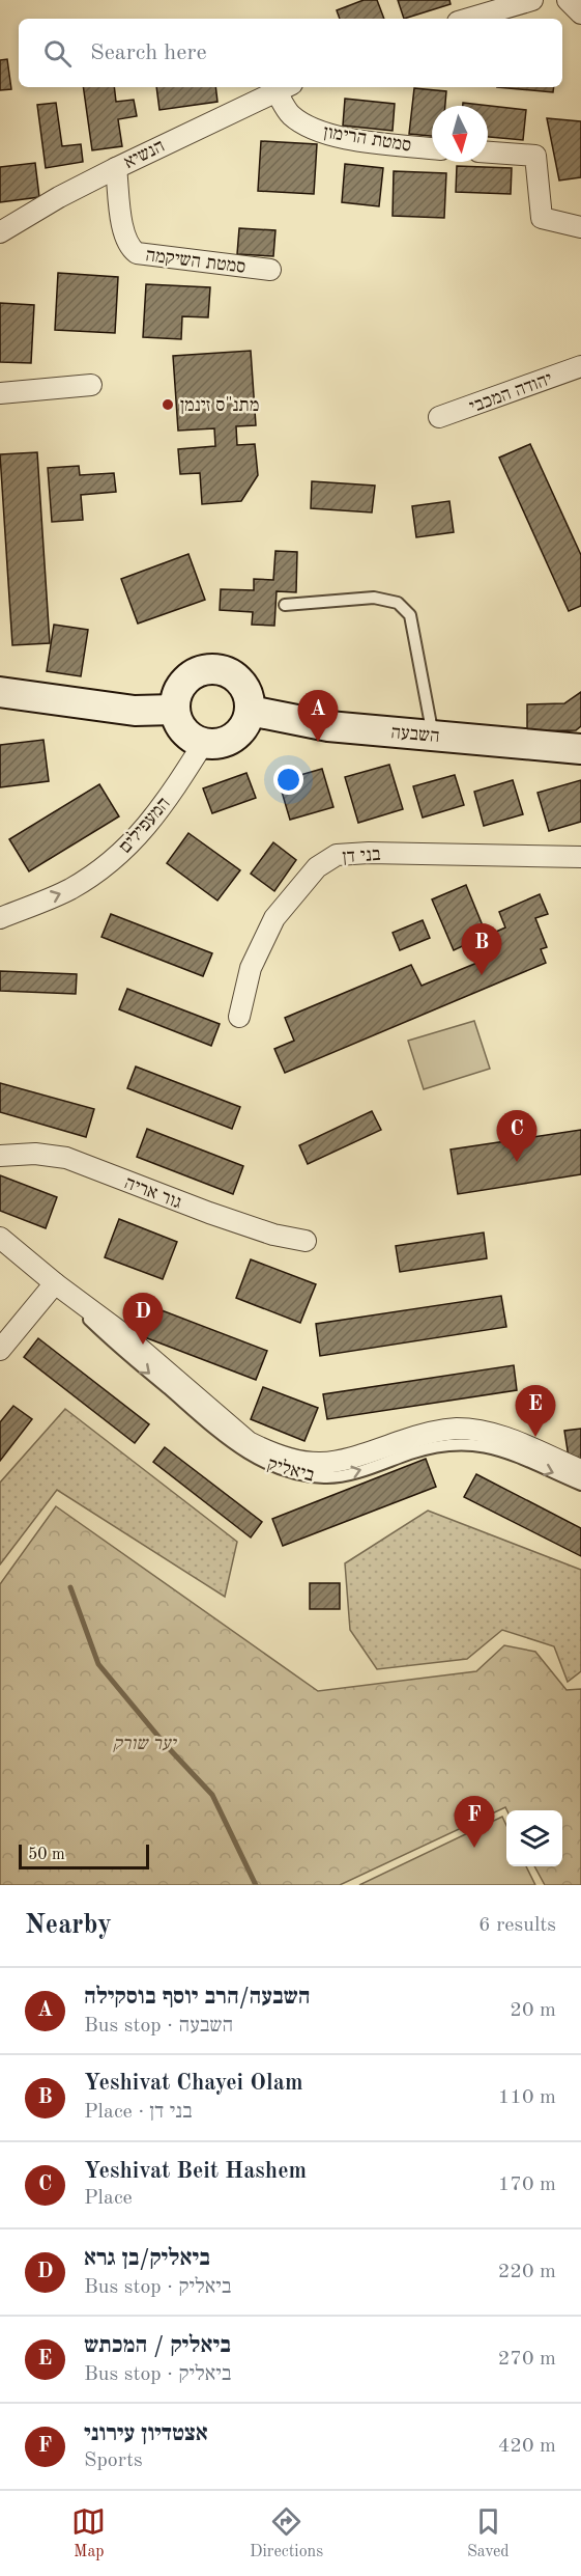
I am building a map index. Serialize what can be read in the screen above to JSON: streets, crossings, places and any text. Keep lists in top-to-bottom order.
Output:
{
  "streets": {
    "main road": ["השבעה"],
    "street": [
      "סמטת הרימון",
      "הנשיא",
      "סמטת השיקמה",
      "יהודה המכבי",
      "המעפילים",
      "בני דן",
      "גור אריה",
      "ביאליק"
    ]
  },
  "crossings": [
    ["סמטת הרימון", "הנשיא"],
    ["הנשיא", "סמטת השיקמה"],
    ["השבעה", "המעפילים"]
  ],
  "one_way": ["המעפילים"],
  "parks": ["יער שורק"],
  "places": ["מתנ\"ס זינמן"],
  "scale_bar": "50 m",
  "north": "bottom",
  "page": {
    "search": "Search here",
    "pins": [
      "A",
      "B",
      "C",
      "D",
      "E",
      "F"
    ],
    "scale": "50 m",
    "heading": ["Nearby", "6 results"],
    "list": [
      {
        "mark": "A",
        "name": "השבעה/הרב יוסף בוסקילה",
        "note": "Bus stop · השבעה",
        "value": "20 m"
      },
      {
        "mark": "B",
        "name": "Yeshivat Chayei Olam",
        "note": "Place · בני דן",
        "value": "110 m"
      },
      {
        "mark": "C",
        "name": "Yeshivat Beit Hashem",
        "note": "Place",
        "value": "170 m"
      },
      {
        "mark": "D",
        "name": "ביאליק/בן גרא",
        "note": "Bus stop · ביאליק",
        "value": "220 m"
      },
      {
        "mark": "E",
        "name": "ביאליק / המכתש",
        "note": "Bus stop · ביאליק",
        "value": "270 m"
      },
      {
        "mark": "F",
        "name": "אצטדיון עירוני",
        "note": "Sports",
        "value": "420 m"
      }
    ],
    "nav": ["Map", "Directions", "Saved"]
  }
}
